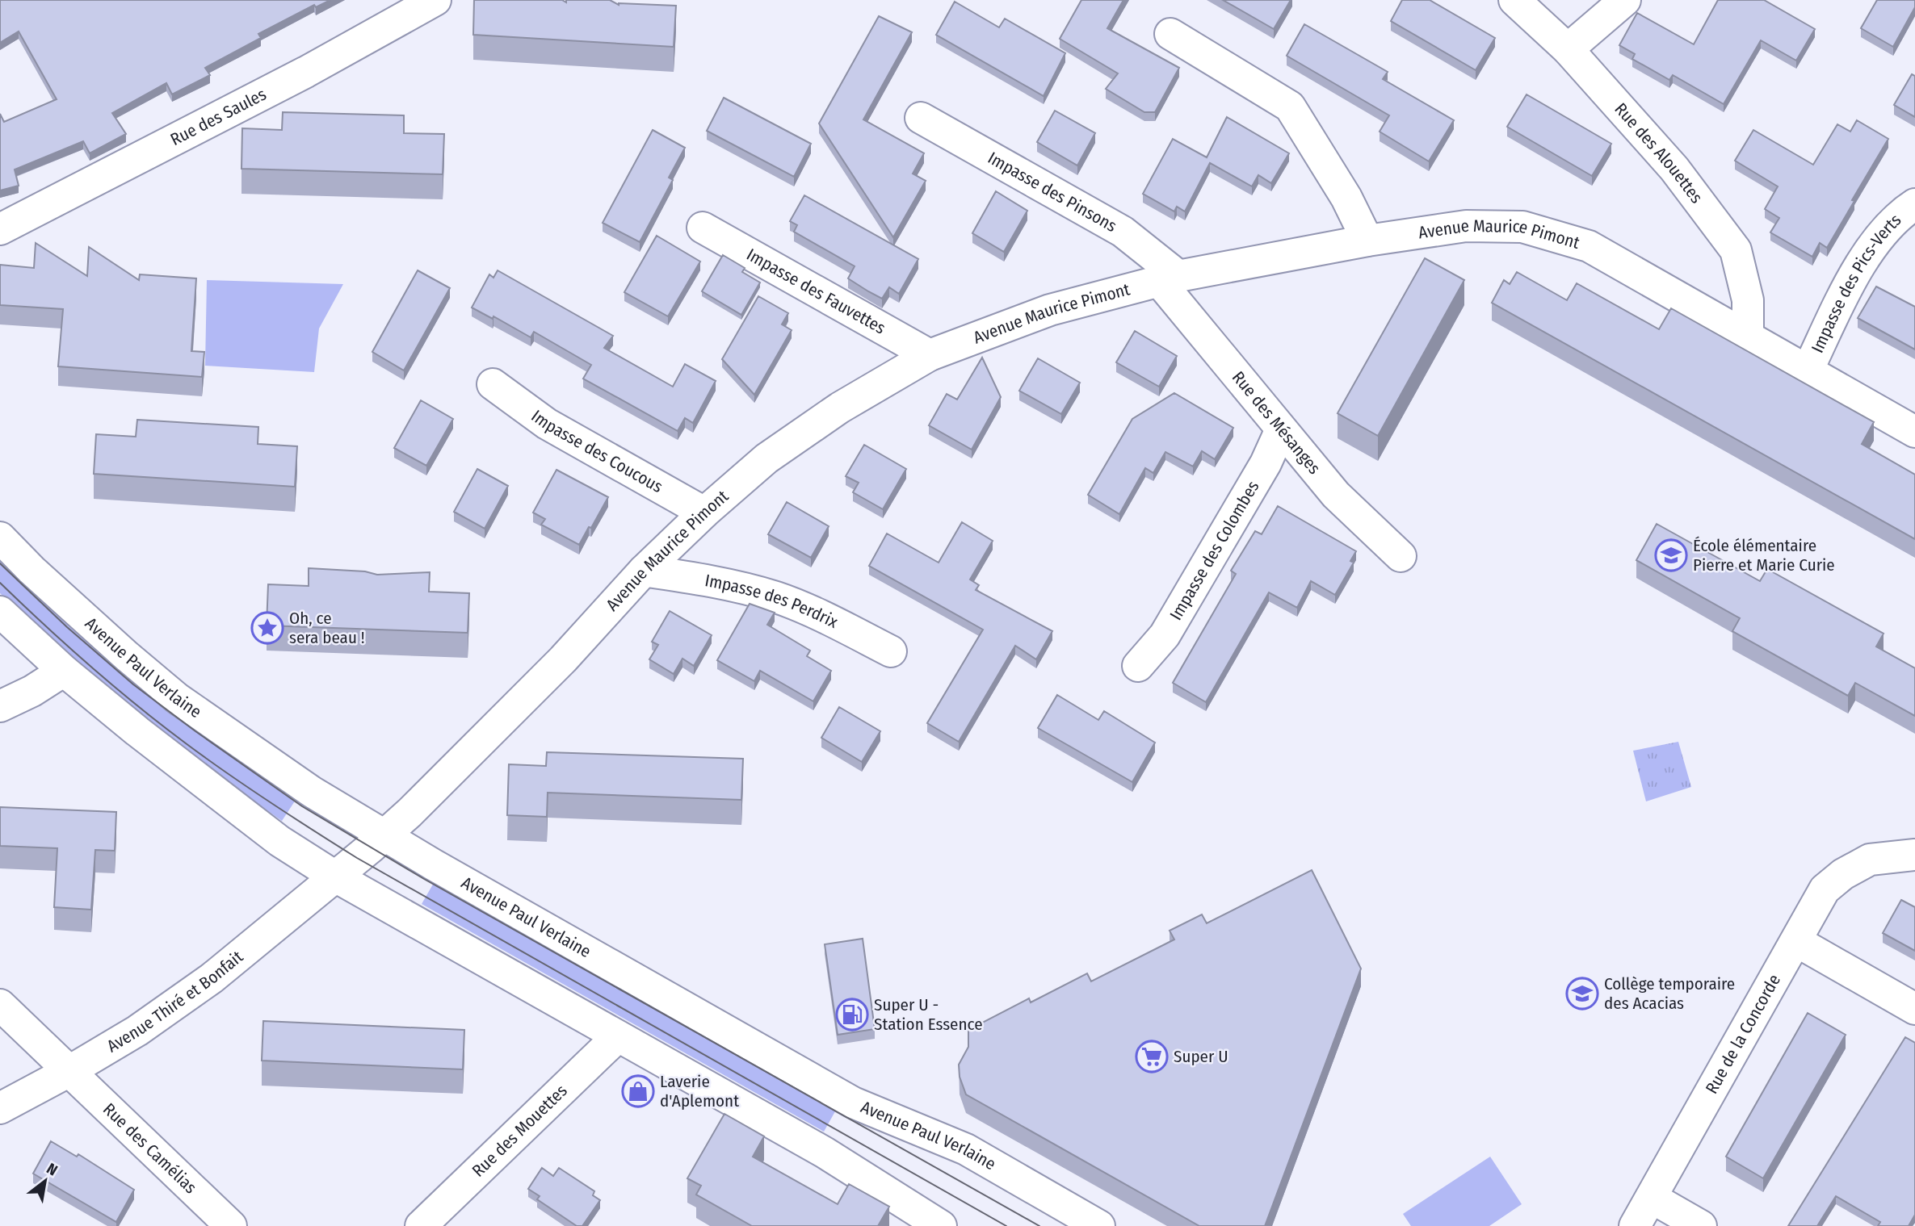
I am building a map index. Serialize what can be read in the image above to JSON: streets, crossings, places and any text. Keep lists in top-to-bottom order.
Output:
{
  "streets": {
    "street": [
      "Rue des Saules",
      "Rue des Alouettes",
      "Impasse des Pinsons",
      "Avenue Maurice Pimont",
      "Impasse des Pics-Verts",
      "Impasse des Fauvettes",
      "Rue des Mésanges",
      "Impasse des Coucous",
      "Impasse des Colombes",
      "Impasse des Perdrix",
      "Avenue Paul Verlaine",
      "Avenue Thiré et Bonfait",
      "Rue de la Concorde",
      "Rue des Mouettes",
      "Rue des Camélias"
    ]
  },
  "crossings": [
    ["Rue des Alouettes", "Avenue Maurice Pimont"],
    ["Impasse des Pinsons", "Avenue Maurice Pimont"],
    ["Impasse des Pinsons", "Rue des Mésanges"],
    ["Avenue Maurice Pimont", "Impasse des Pics-Verts"],
    ["Avenue Maurice Pimont", "Impasse des Fauvettes"],
    ["Avenue Maurice Pimont", "Rue des Mésanges"],
    ["Avenue Maurice Pimont", "Impasse des Coucous"],
    ["Avenue Maurice Pimont", "Impasse des Perdrix"],
    ["Avenue Maurice Pimont", "Avenue Paul Verlaine"],
    ["Avenue Maurice Pimont", "Avenue Thiré et Bonfait"],
    ["Rue des Mésanges", "Impasse des Colombes"],
    ["Avenue Thiré et Bonfait", "Rue des Camélias"]
  ],
  "places": {
    "school or university": ["École élémentaire Pierre et Marie Curie", "Collège temporaire des Acacias"],
    "place": ["Oh, ce sera beau !"],
    "fuel station": ["Super U - Station Essence"],
    "supermarket": ["Super U"],
    "shop": ["Laverie d'Aplemont"]
  },
  "north": "top right"
}
